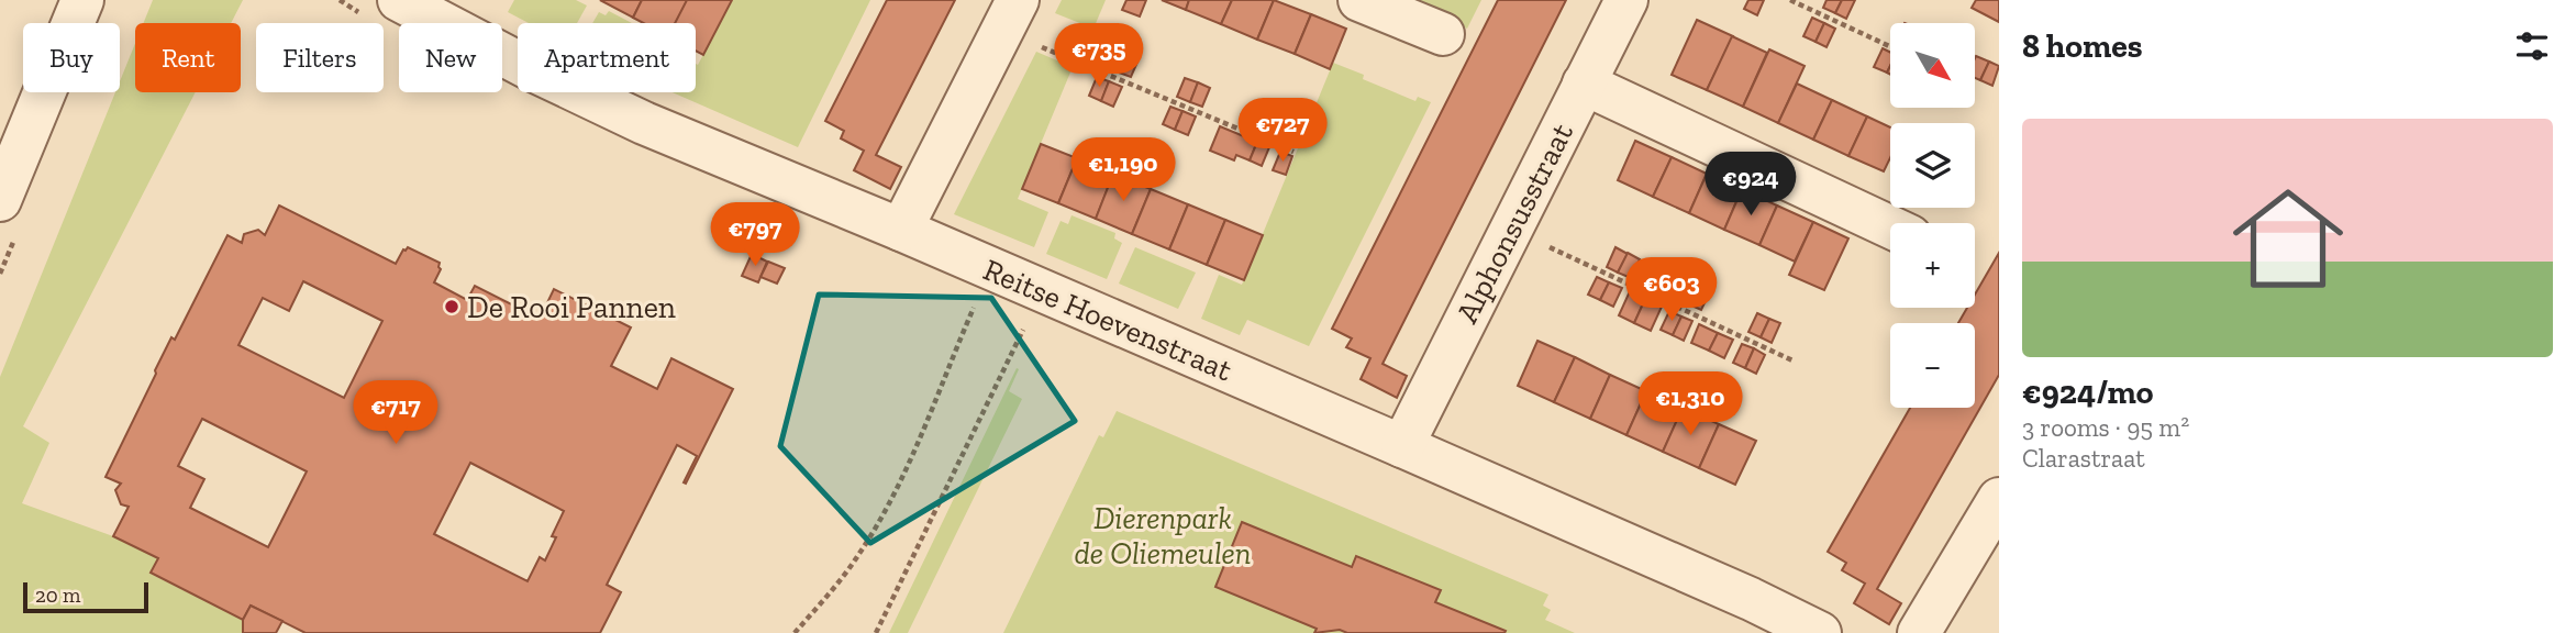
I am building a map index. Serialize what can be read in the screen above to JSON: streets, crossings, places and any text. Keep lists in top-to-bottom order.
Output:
{
  "streets": {
    "street": ["Alphonsusstraat", "Reitse Hoevenstraat"]
  },
  "crossings": [
    ["Alphonsusstraat", "Reitse Hoevenstraat"]
  ],
  "parks": ["Dierenpark de Oliemeulen"],
  "places": ["De Rooi Pannen"],
  "scale_bar": "20 m",
  "north": "bottom right",
  "page": {
    "heading": "8 homes",
    "map_buttons": ["+", "−"],
    "price": [
      "€735",
      "€727",
      "€1,190",
      "€924",
      "€797",
      "€603",
      "€1,310",
      "€717"
    ],
    "chip": [
      "Buy",
      "Rent",
      "Filters",
      "New",
      "Apartment"
    ],
    "list": [
      {
        "name": "€924/mo",
        "note": "3 rooms · 95 m² · Clarastraat"
      }
    ],
    "scale": "20 m"
  }
}
